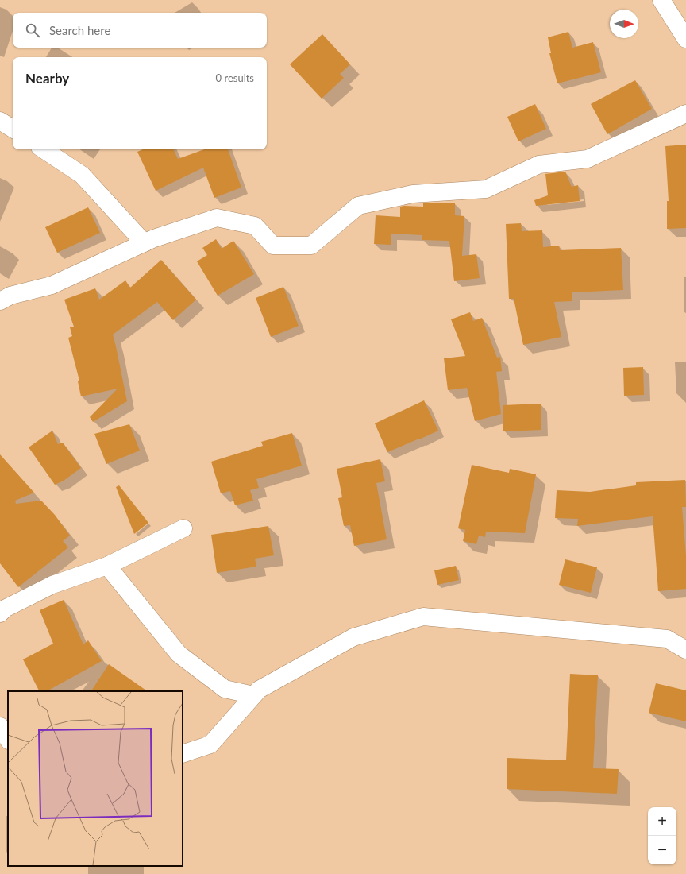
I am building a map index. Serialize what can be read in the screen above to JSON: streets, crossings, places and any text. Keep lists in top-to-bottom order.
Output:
{
  "north": "right",
  "page": {
    "search": "Search here",
    "heading": ["Nearby", "0 results"],
    "map_buttons": ["+", "−"]
  }
}
